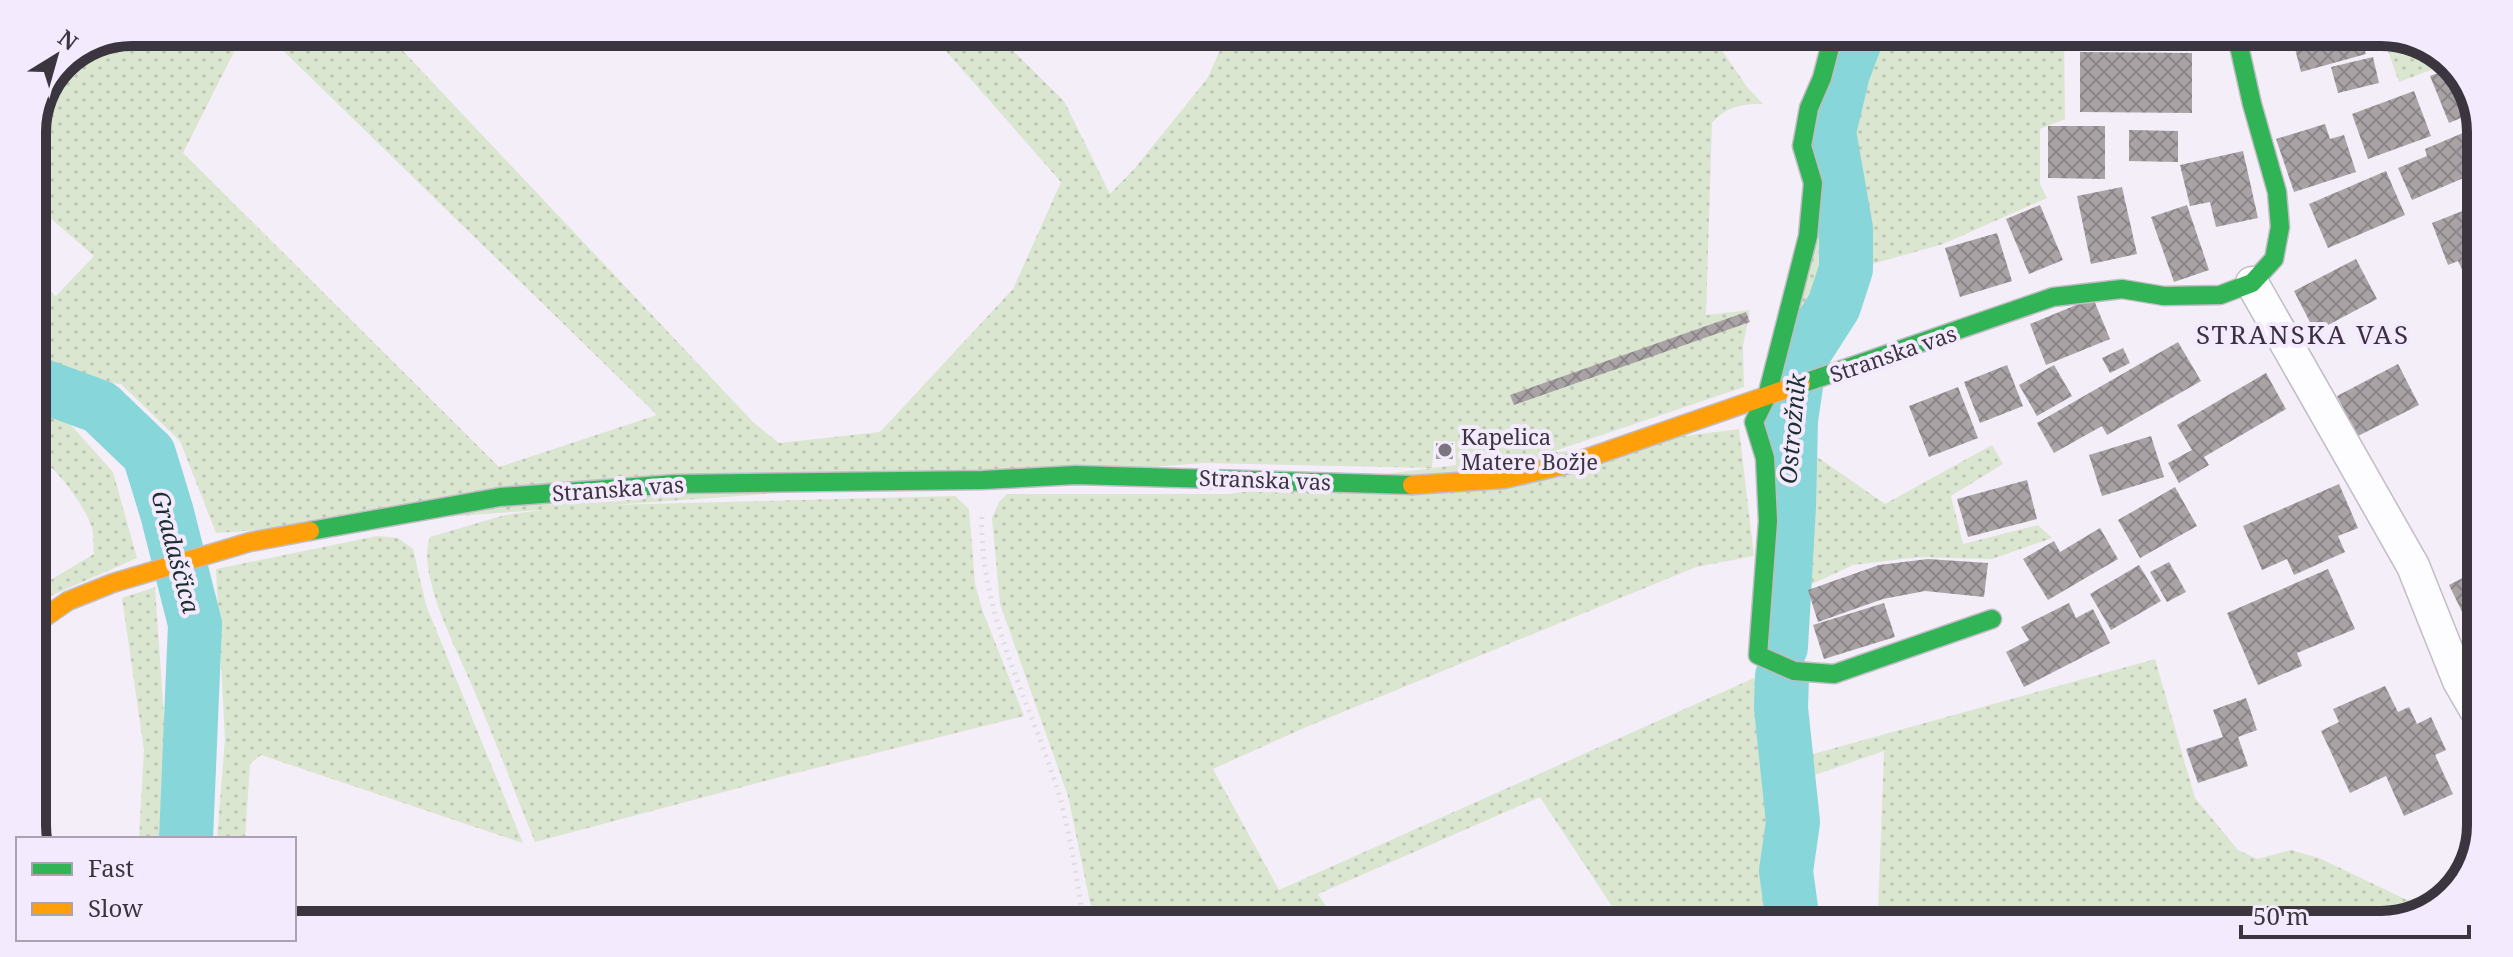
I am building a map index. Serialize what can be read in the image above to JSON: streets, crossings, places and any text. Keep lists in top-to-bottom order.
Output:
{
  "streets": {
    "street": ["Stranska vas"]
  },
  "districts": ["STRANSKA VAS"],
  "water": ["Ostrožnik", "Gradaščica"],
  "places": ["Kapelica Matere Božje"],
  "legend": ["Fast", "Slow"],
  "scale_bar": "50 m",
  "north": "top right"
}
